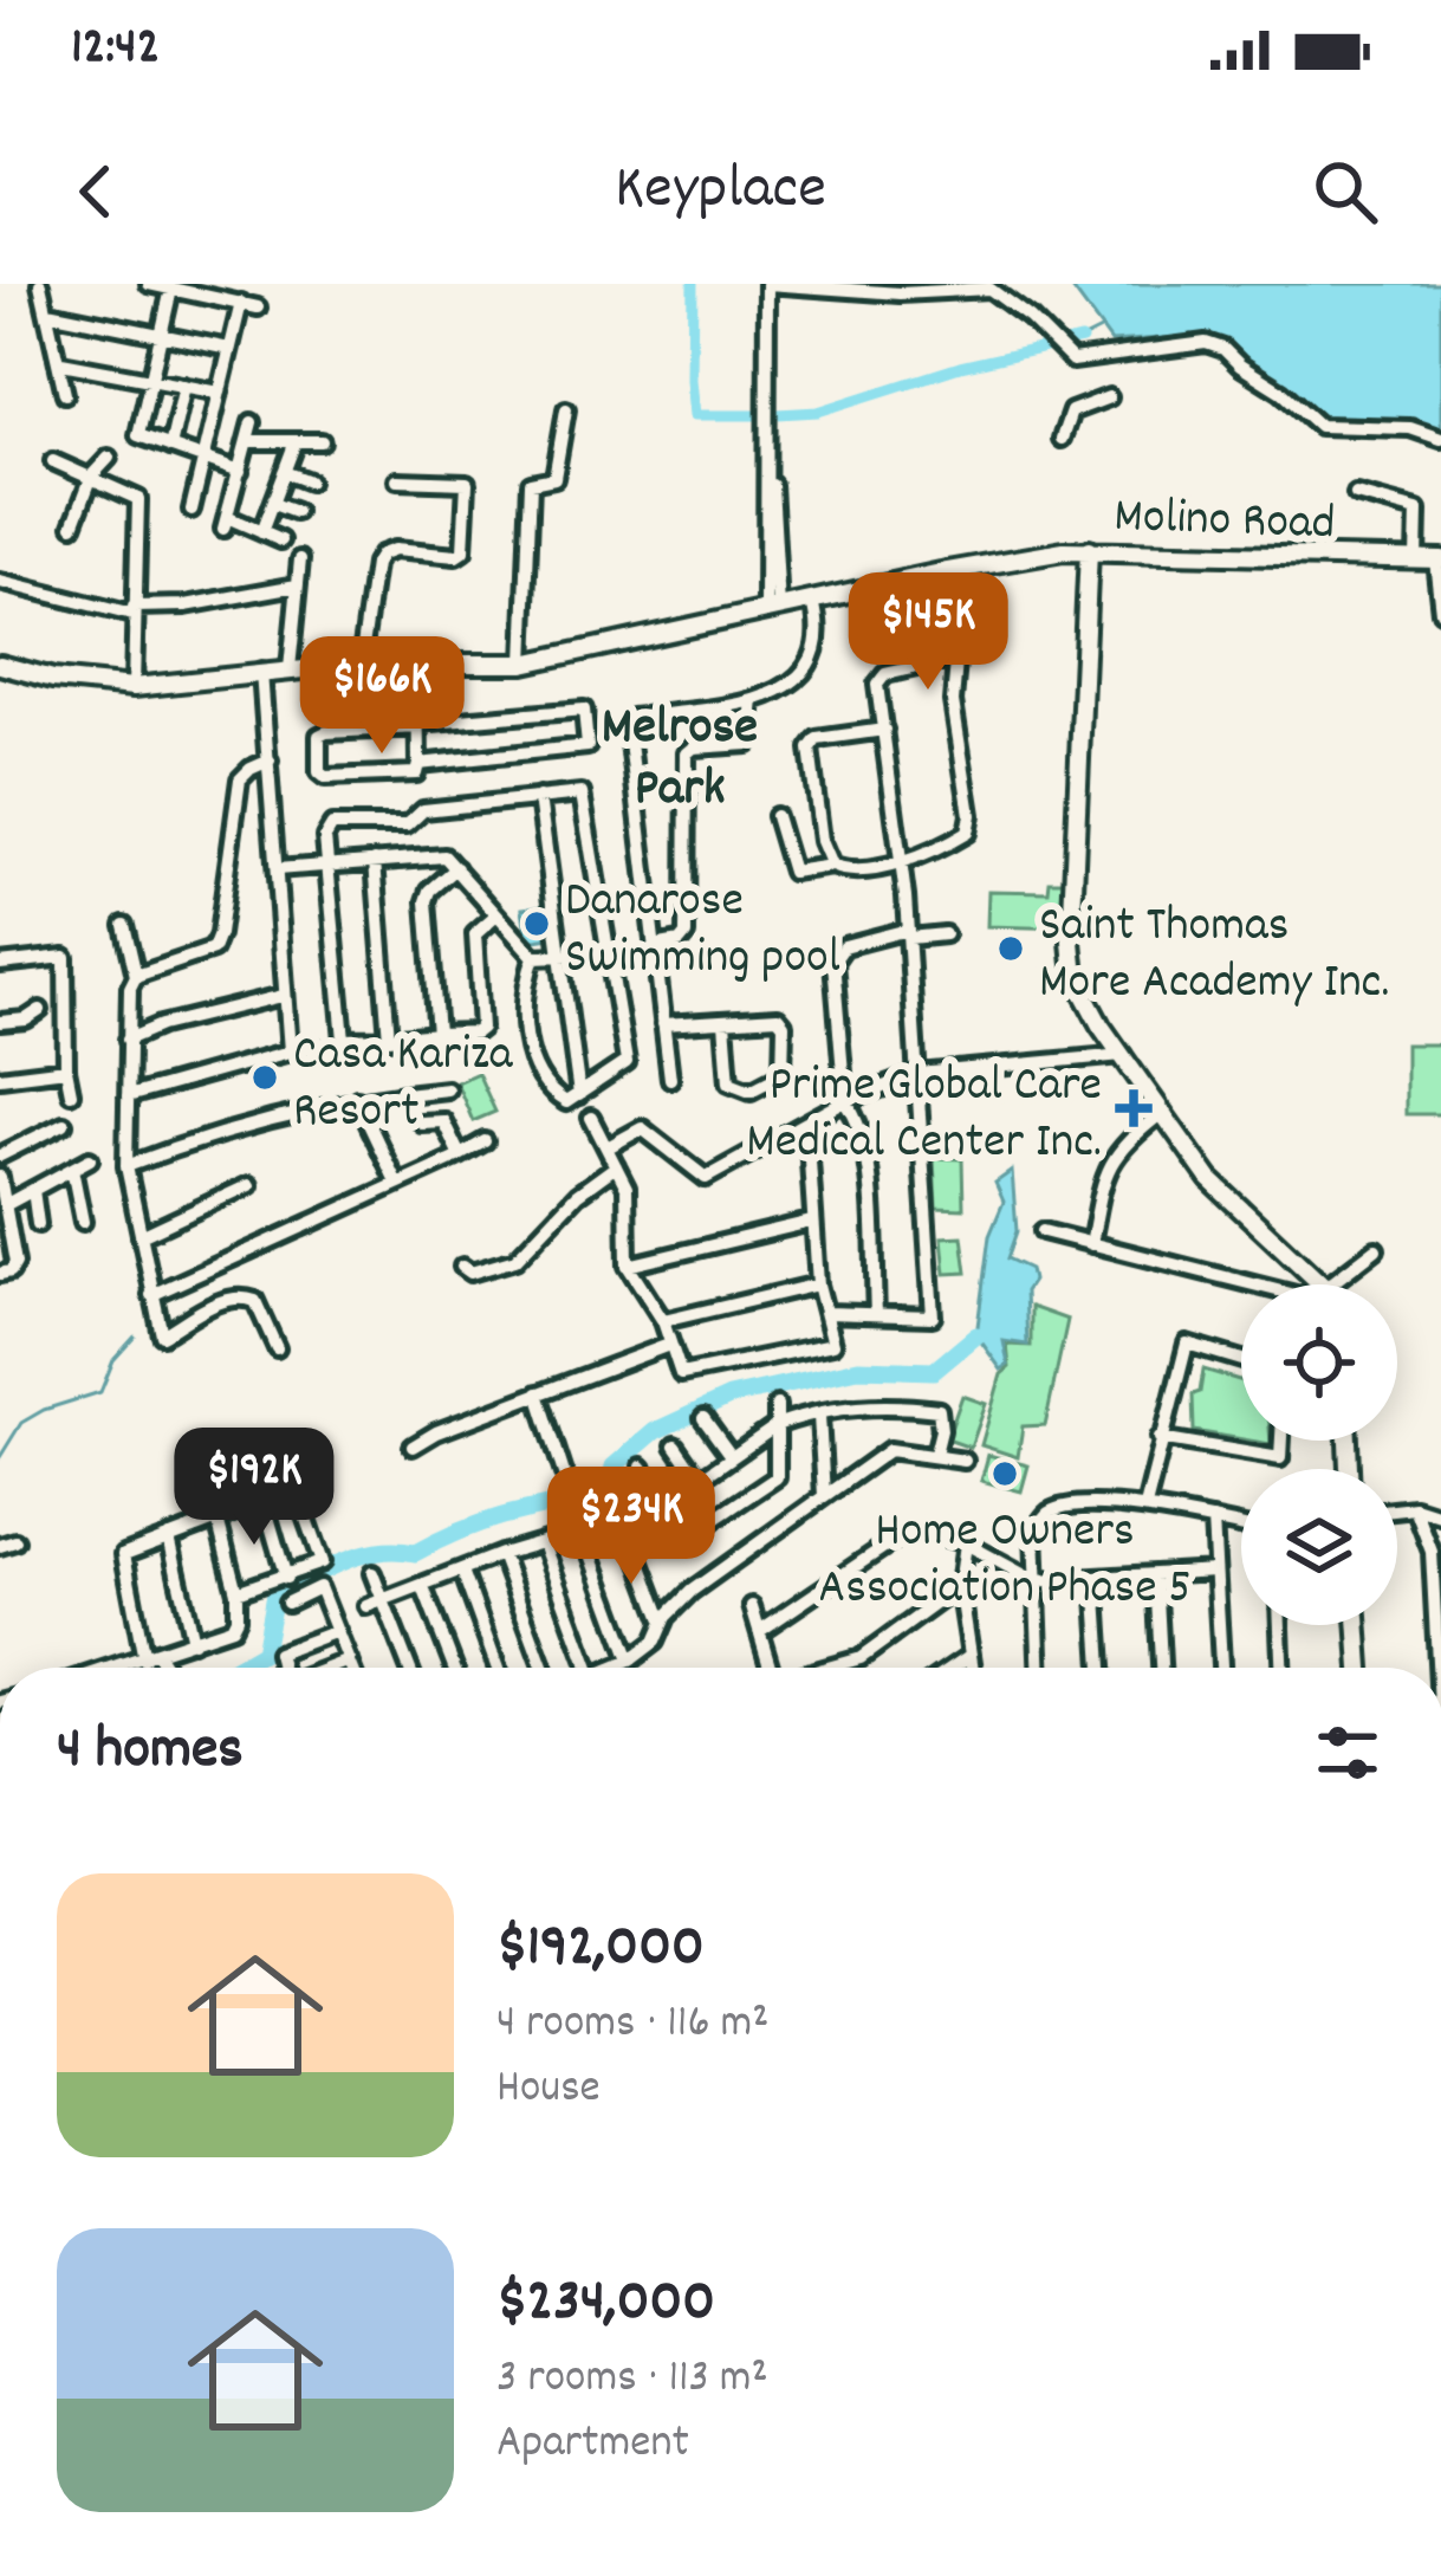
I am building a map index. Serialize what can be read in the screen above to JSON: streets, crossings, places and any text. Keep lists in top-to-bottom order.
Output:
{
  "streets": {
    "main road": ["Molino Road"]
  },
  "districts": ["Melrose Park"],
  "places": {
    "other": [
      "Danarose Swimming pool",
      "Saint Thomas More Academy Inc.",
      "Casa Kariza Resort",
      "Home Owners Association Phase 5"
    ],
    "health": ["Prime Global Care Medical Center Inc."]
  },
  "page": {
    "status": "12:42",
    "header": "Keyplace",
    "price": [
      "$145K",
      "$166K",
      "$192K",
      "$234K"
    ],
    "heading": "4 homes",
    "list": [
      {
        "name": "$192,000",
        "note": "4 rooms · 116 m² · House"
      },
      {
        "name": "$234,000",
        "note": "3 rooms · 113 m² · Apartment"
      }
    ]
  }
}
